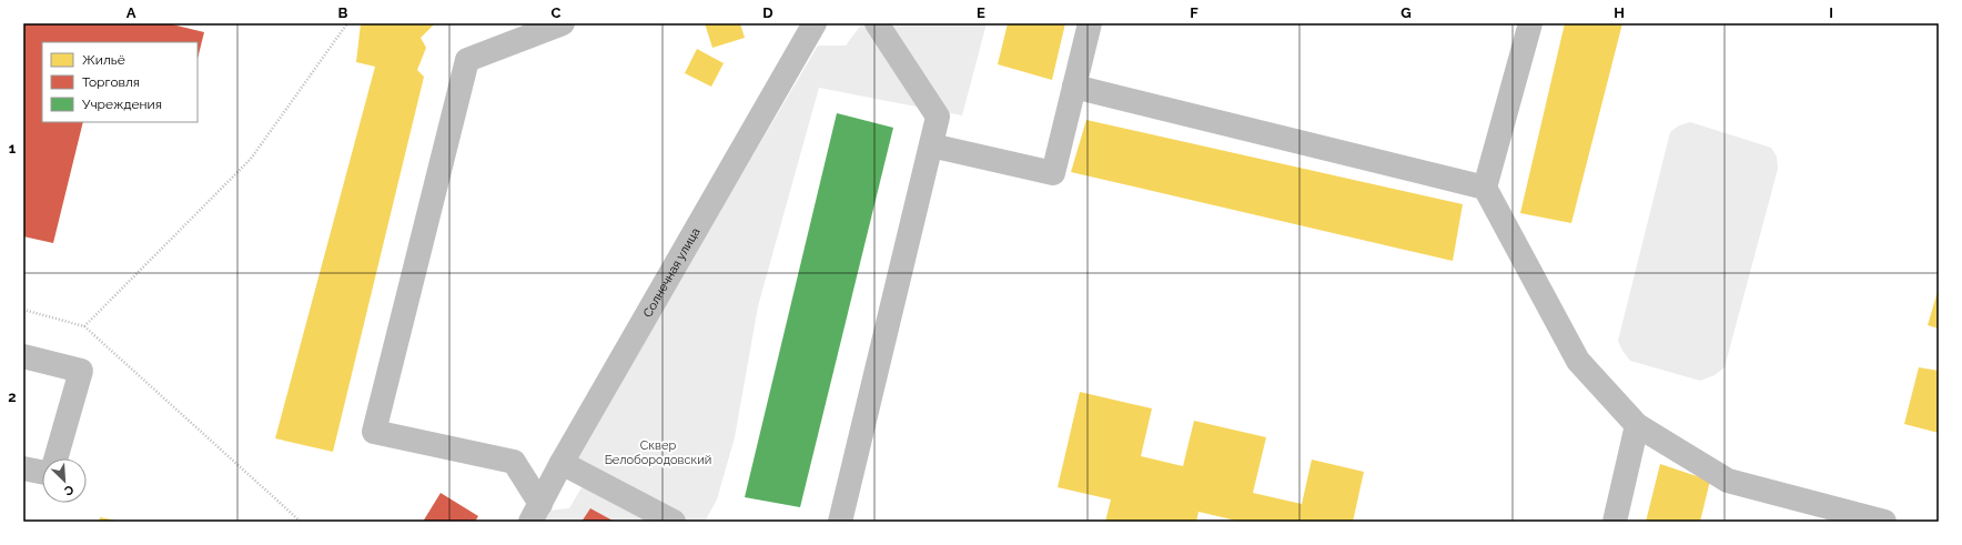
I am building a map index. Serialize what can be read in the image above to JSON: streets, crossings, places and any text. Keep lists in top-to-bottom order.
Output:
{
  "streets": {
    "street": ["Солнечная улица"]
  },
  "parks": ["Сквер Белобородовский"],
  "legend": ["Жильё", "Торговля", "Учреждения"],
  "north": "bottom right",
  "grid": {
    "columns": [
      "A",
      "B",
      "C",
      "D",
      "E",
      "F",
      "G",
      "H",
      "I"
    ],
    "rows": ["1", "2"]
  }
}
